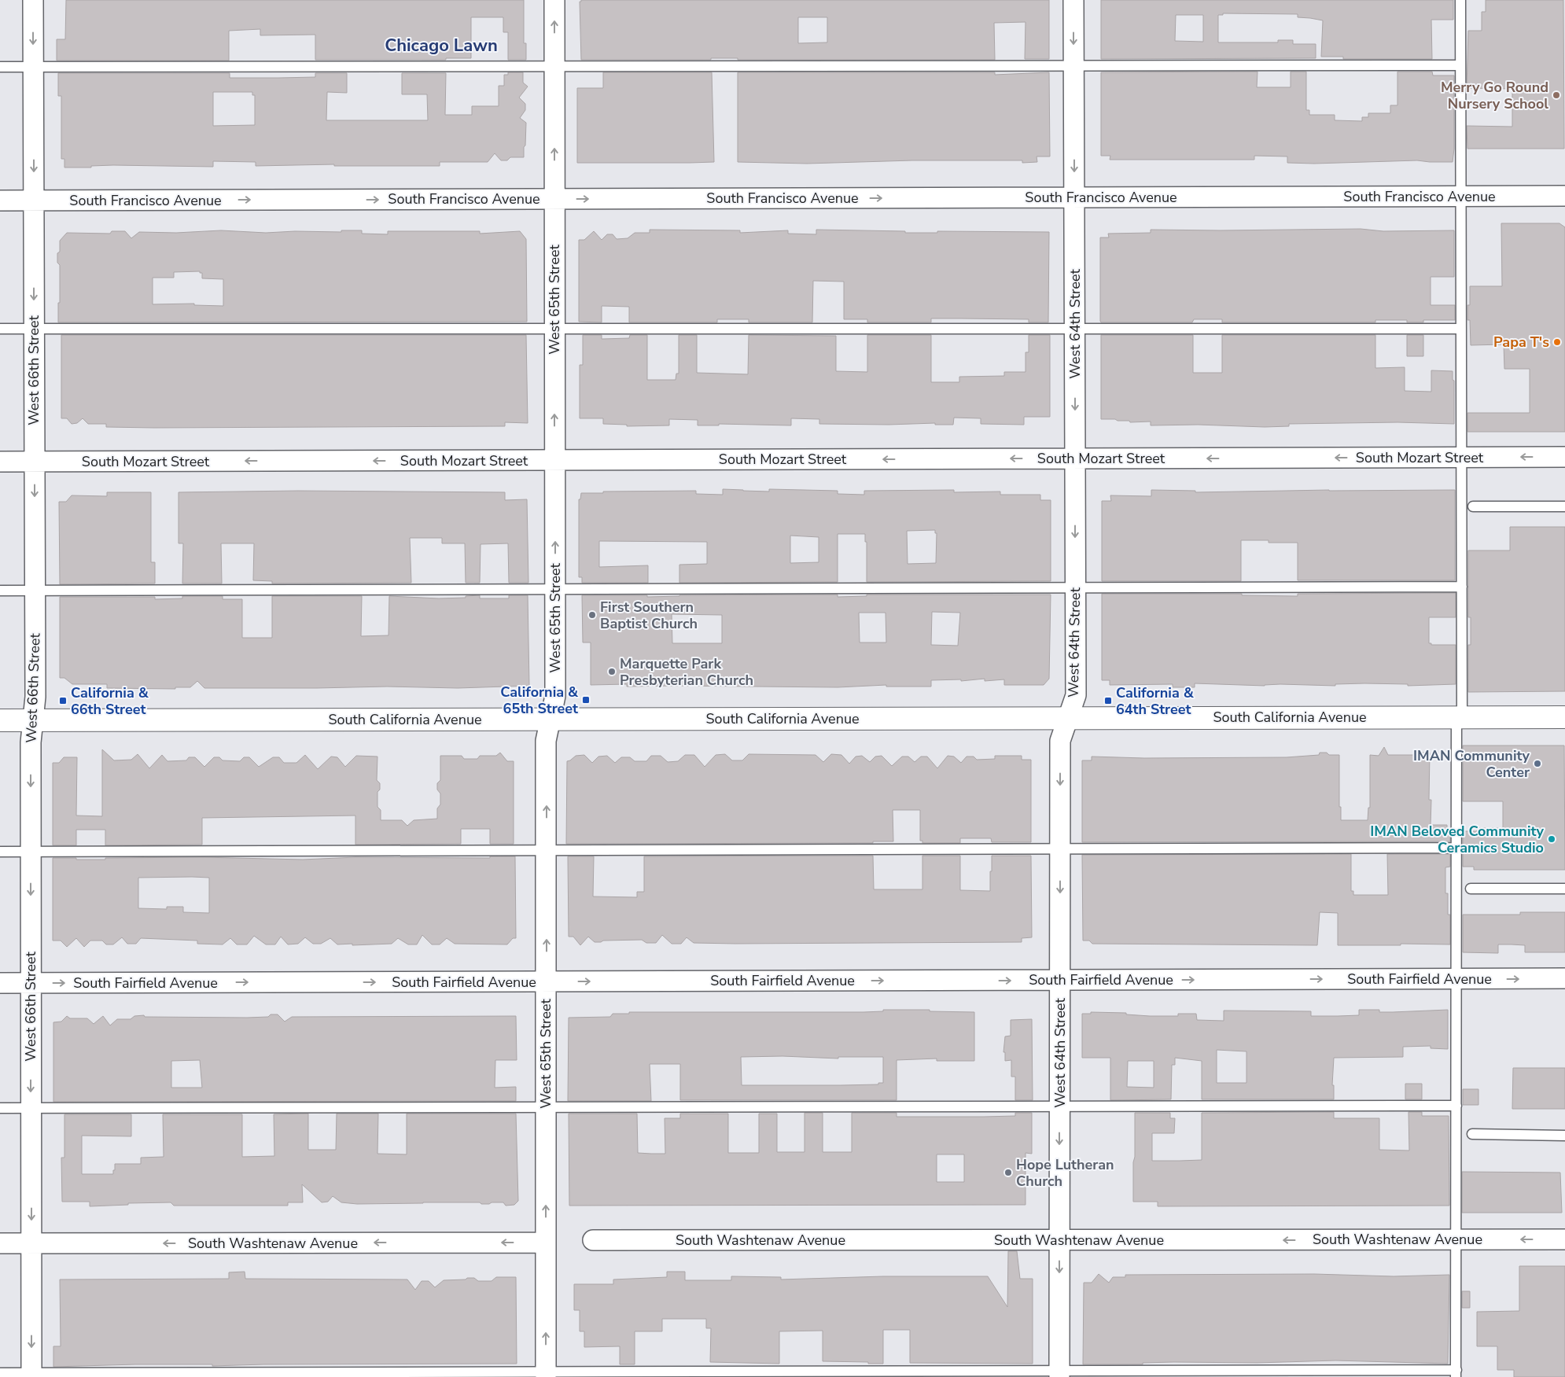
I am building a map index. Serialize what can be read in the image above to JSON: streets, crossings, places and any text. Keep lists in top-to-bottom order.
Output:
{
  "streets": {
    "street": [
      "South Francisco Avenue",
      "West 65th Street",
      "West 64th Street",
      "West 66th Street",
      "South Mozart Street",
      "South California Avenue",
      "South Fairfield Avenue",
      "South Washtenaw Avenue"
    ]
  },
  "crossings": [
    ["South Francisco Avenue", "West 65th Street"],
    ["South Francisco Avenue", "West 64th Street"],
    ["South Francisco Avenue", "West 66th Street"],
    ["West 65th Street", "South Mozart Street"],
    ["West 65th Street", "South California Avenue"],
    ["West 65th Street", "South Fairfield Avenue"],
    ["West 65th Street", "South Washtenaw Avenue"],
    ["West 64th Street", "South Mozart Street"],
    ["West 64th Street", "South California Avenue"],
    ["West 64th Street", "South Fairfield Avenue"],
    ["West 64th Street", "South Washtenaw Avenue"],
    ["West 66th Street", "South Mozart Street"],
    ["West 66th Street", "South California Avenue"],
    ["West 66th Street", "South Fairfield Avenue"],
    ["West 66th Street", "South Washtenaw Avenue"]
  ],
  "one_way": [
    "South Francisco Avenue",
    "West 65th Street",
    "West 64th Street",
    "West 66th Street",
    "South Mozart Street",
    "South Fairfield Avenue",
    "South Washtenaw Avenue"
  ],
  "districts": ["Chicago Lawn"],
  "places": {
    "other": [
      "Merry Go Round Nursery School",
      "Papa T's",
      "First Southern Baptist Church",
      "Marquette Park Presbyterian Church",
      "IMAN Community Center",
      "IMAN Beloved Community Ceramics Studio",
      "Hope Lutheran Church"
    ],
    "transit": ["California & 65th Street", "California & 66th Street", "California & 64th Street"]
  }
}
